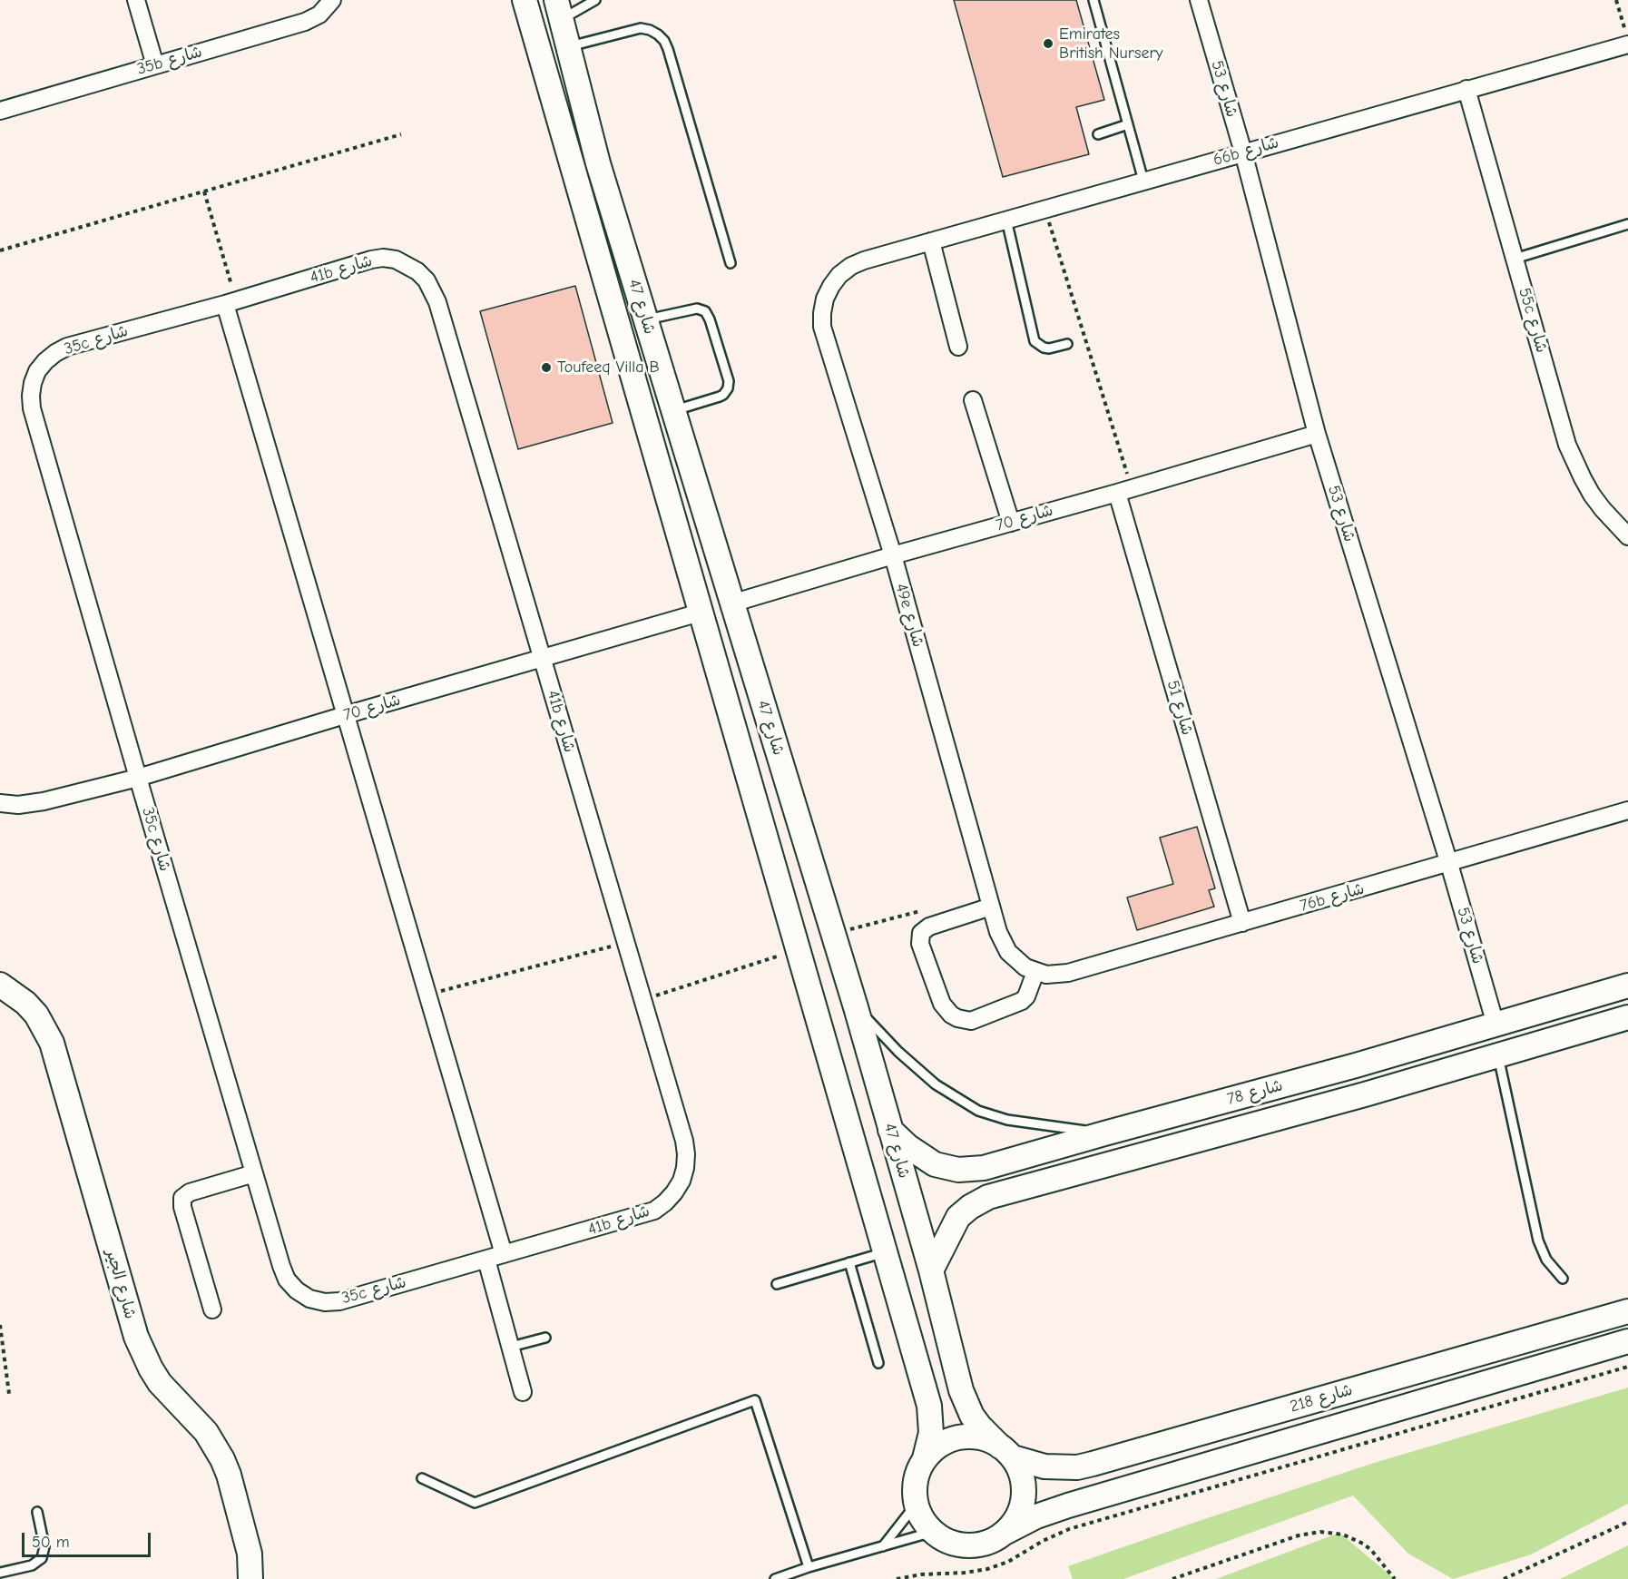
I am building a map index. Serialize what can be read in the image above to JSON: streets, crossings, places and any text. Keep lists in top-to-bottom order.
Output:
{
  "streets": {
    "street": [
      "35b شارع",
      "شارع 53",
      "66b شارع",
      "41b شارع",
      "شارع 47",
      "55c شارع",
      "35c شارع",
      "شارع 70",
      "49e شارع",
      "شارع 51",
      "76b شارع",
      "شارع 78",
      "شارع الجير",
      "شارع 218"
    ]
  },
  "crossings": [
    ["شارع 53", "66b شارع"],
    ["شارع 53", "شارع 70"],
    ["شارع 53", "76b شارع"],
    ["شارع 53", "شارع 78"],
    ["66b شارع", "55c شارع"],
    ["66b شارع", "49e شارع"],
    ["41b شارع", "35c شارع"],
    ["41b شارع", "شارع 70"],
    ["شارع 47", "شارع 70"],
    ["شارع 47", "شارع 78"],
    ["شارع 47", "شارع 218"],
    ["35c شارع", "شارع 70"],
    ["شارع 70", "49e شارع"],
    ["شارع 70", "شارع 51"],
    ["49e شارع", "76b شارع"],
    ["شارع 51", "76b شارع"]
  ],
  "places": ["Emirates British Nursery", "Toufeeq Villa B"],
  "scale_bar": "50 m"
}
